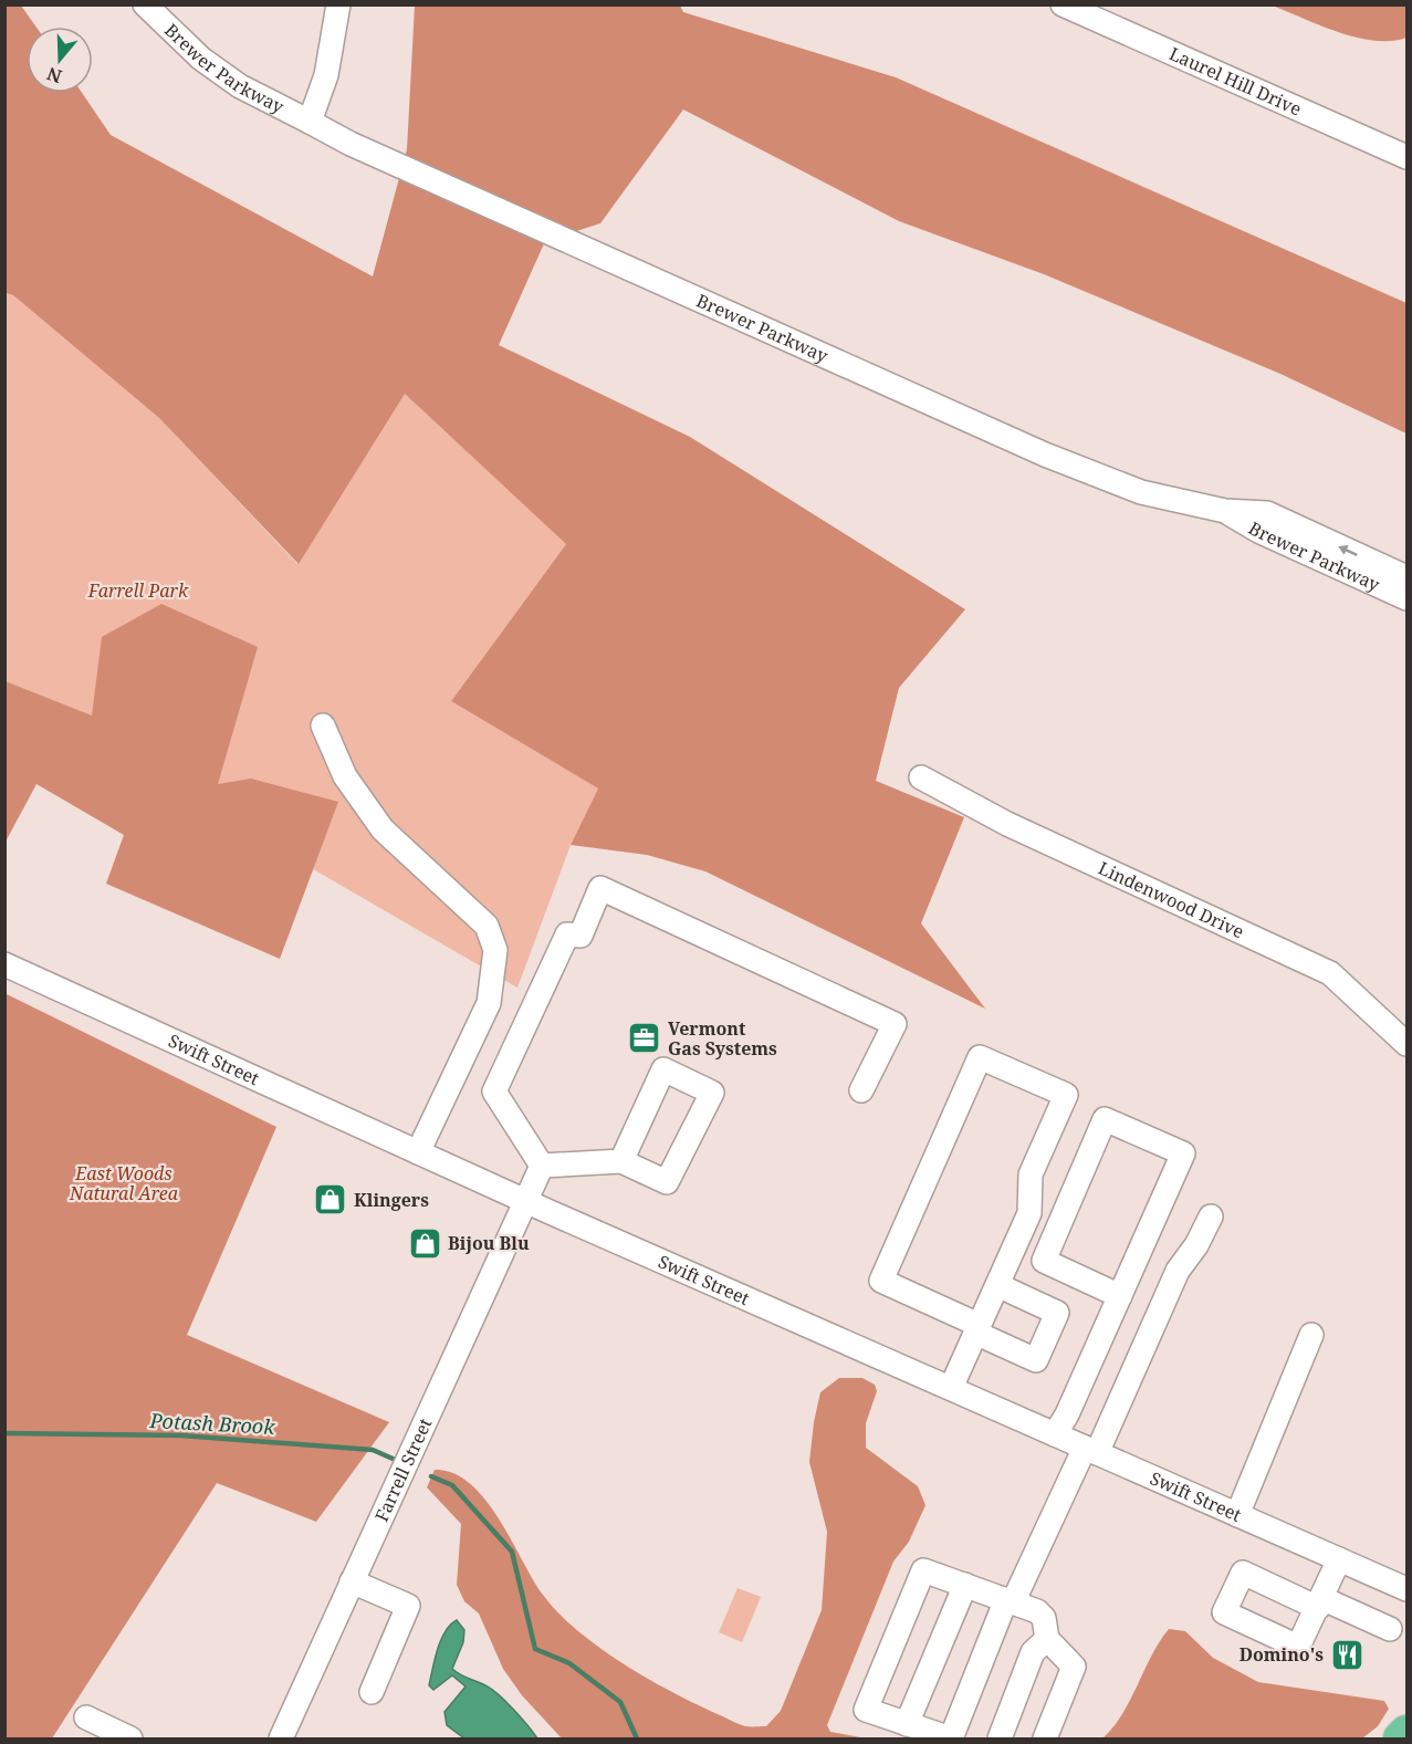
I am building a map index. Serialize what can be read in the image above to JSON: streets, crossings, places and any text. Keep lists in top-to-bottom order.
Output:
{
  "streets": {
    "street": [
      "Brewer Parkway",
      "Laurel Hill Drive",
      "Lindenwood Drive",
      "Swift Street",
      "Farrell Street"
    ]
  },
  "crossings": [
    ["Swift Street", "Farrell Street"]
  ],
  "water": ["Potash Brook"],
  "parks": ["Farrell Park", "East Woods Natural Area"],
  "places": {
    "office": ["Vermont Gas Systems"],
    "shop": ["Klingers", "Bijou Blu"],
    "restaurant": ["Domino's"]
  },
  "north": "bottom"
}
